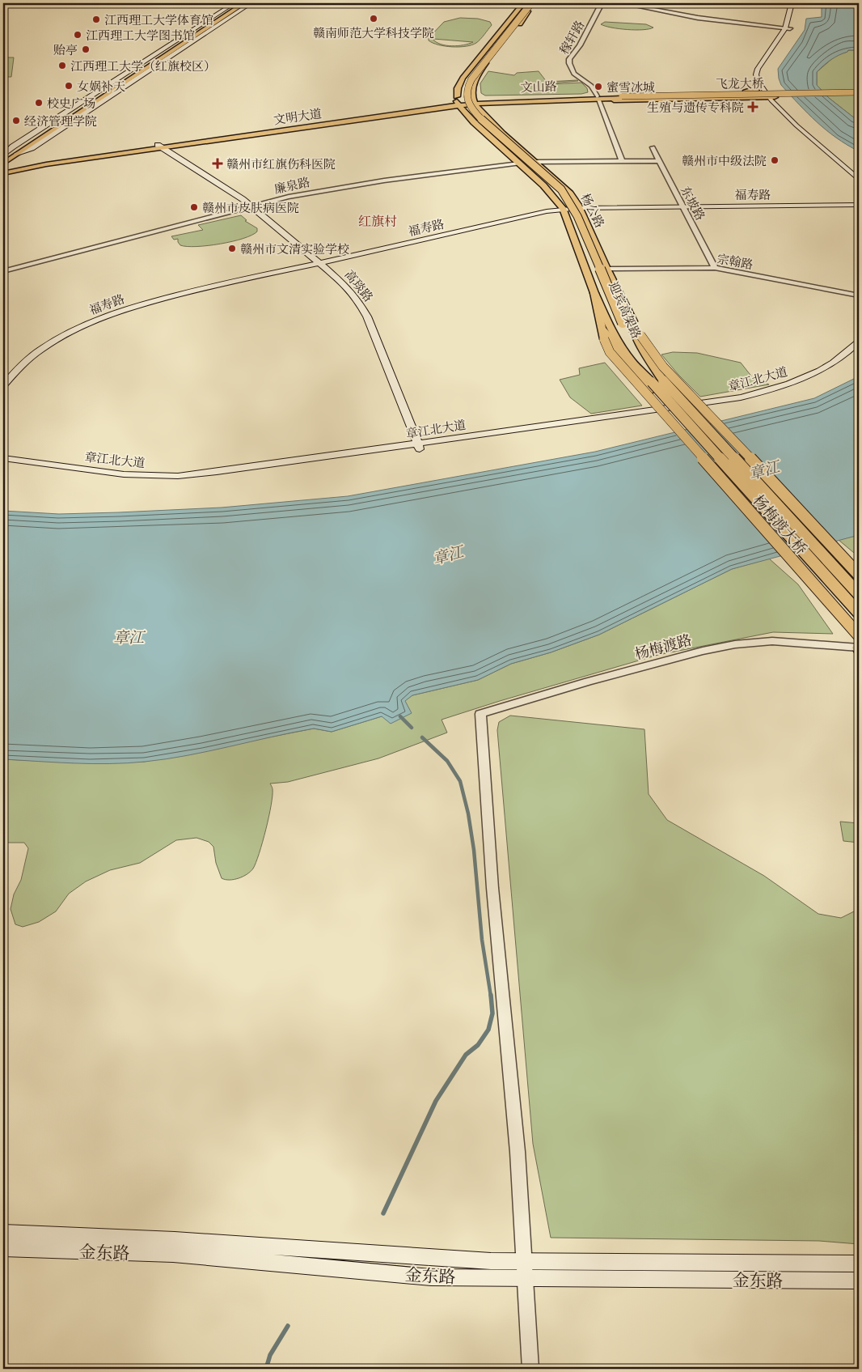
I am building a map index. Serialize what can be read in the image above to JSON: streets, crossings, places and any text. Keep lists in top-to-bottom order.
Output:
{
  "streets": {
    "highway": ["迎宾高架路"],
    "main road": [
      "飞龙大桥",
      "文山路",
      "文明大道",
      "福寿路",
      "杨公路",
      "高琰路",
      "章江北大道",
      "杨梅渡大桥",
      "金东路"
    ],
    "street": [
      "稼轩路",
      "廉泉路",
      "东坡路",
      "宗翰路",
      "杨梅渡路"
    ]
  },
  "crossings": [
    ["稼轩路", "文山路"],
    ["飞龙大桥", "文山路"],
    ["文山路", "文明大道"],
    ["文山路", "杨公路"],
    ["文明大道", "杨公路"],
    ["文明大道", "高琰路"],
    ["廉泉路", "杨公路"],
    ["廉泉路", "高琰路"],
    ["福寿路", "东坡路"],
    ["福寿路", "杨公路"],
    ["福寿路", "高琰路"],
    ["东坡路", "宗翰路"],
    ["杨公路", "宗翰路"],
    ["杨公路", "迎宾高架路"],
    ["杨公路", "杨梅渡大桥"],
    ["高琰路", "章江北大道"],
    ["迎宾高架路", "杨梅渡大桥"],
    ["杨梅渡大桥", "杨梅渡路"],
    ["杨梅渡路", "金东路"]
  ],
  "districts": ["红旗村"],
  "water": ["章江"],
  "places": {
    "other": [
      "赣南师范大学科技学院",
      "江西理工大学体育馆",
      "江西理工大学图书馆",
      "贻亭",
      "江西理工大学（红旗校区）",
      "女娲补天",
      "蜜雪冰城",
      "校史广场",
      "经济管理学院",
      "赣州市中级法院",
      "赣州市皮肤病医院",
      "赣州市文清实验学校"
    ],
    "health": ["生殖与遗传专科院", "赣州市红旗伤科医院"]
  }
}
